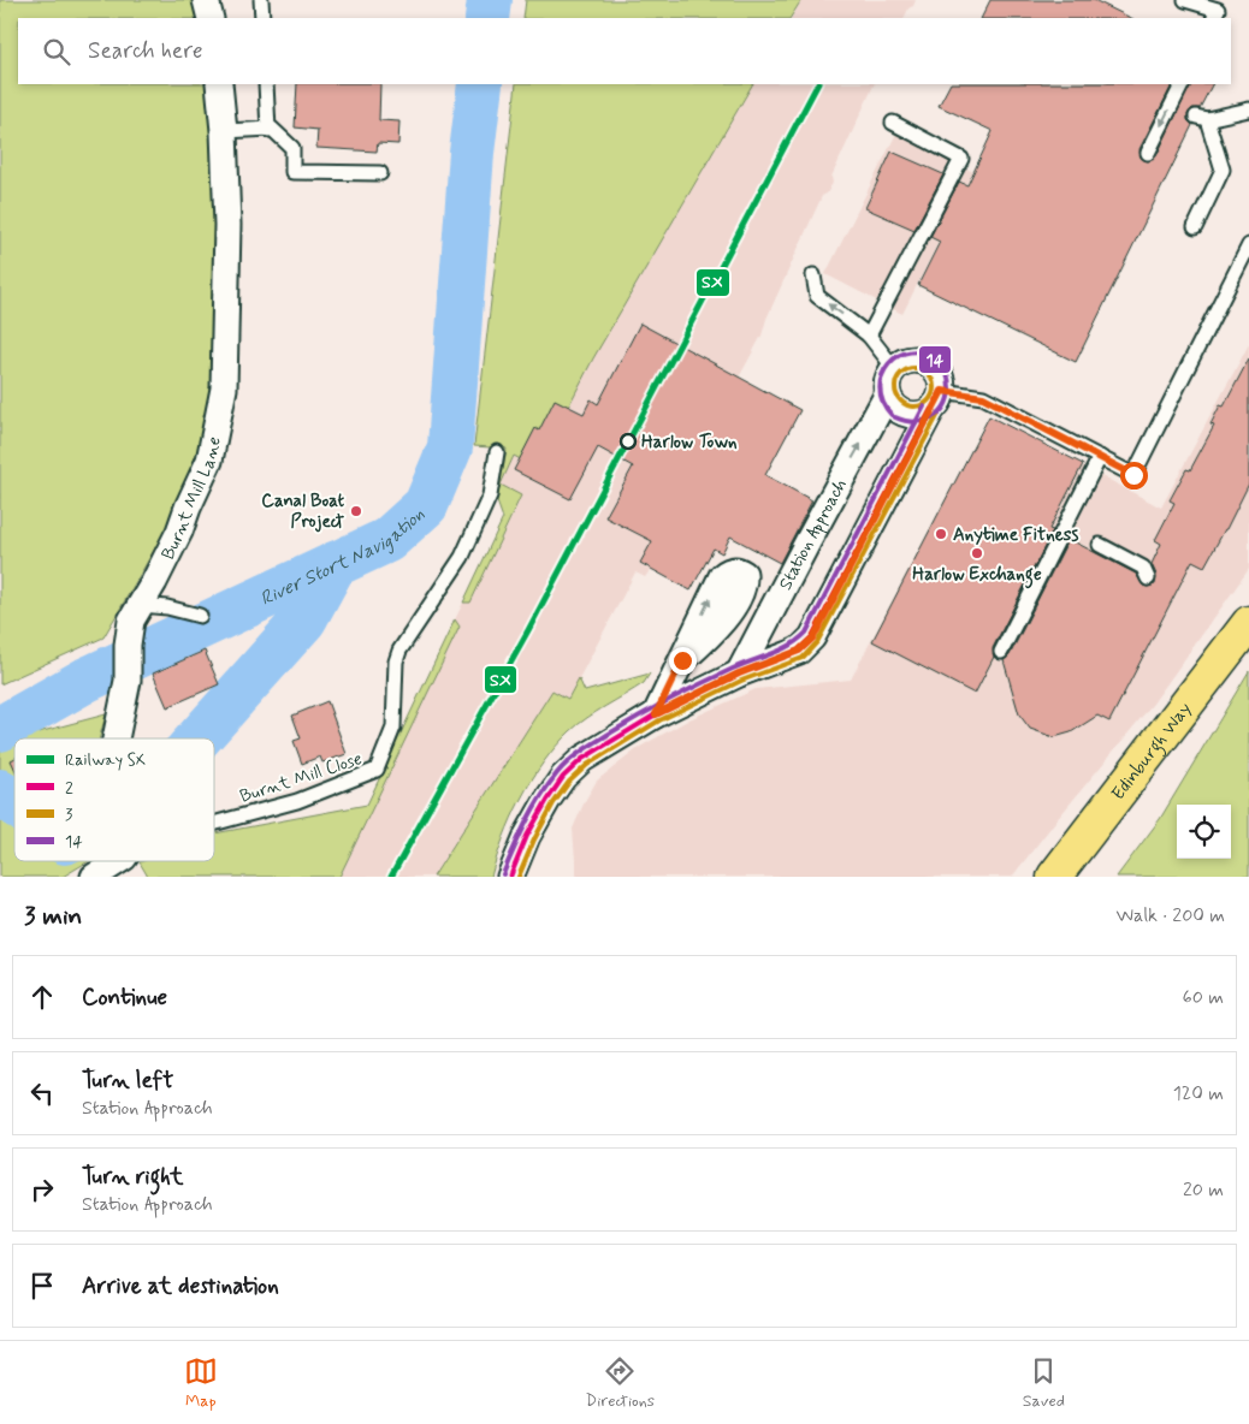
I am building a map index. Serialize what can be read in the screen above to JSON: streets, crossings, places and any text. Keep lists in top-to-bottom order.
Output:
{
  "streets": {
    "highway": ["Edinburgh Way"],
    "street": ["Burnt Mill Lane", "Station Approach"],
    "lane": ["Burnt Mill Close"]
  },
  "water": ["River Stort Navigation"],
  "places": [
    "Harlow Town",
    "Canal Boat Project",
    "Anytime Fitness",
    "Harlow Exchange"
  ],
  "lines": [
    "rail line SX",
    "transit line 14",
    "transit line 3",
    "transit line 2"
  ],
  "legend": [
    "Railway SX",
    "2",
    "3",
    "14"
  ],
  "page": {
    "search": "Search here",
    "heading": ["3 min", "Walk · 200 m"],
    "list": [
      ["Continue", "60 m"],
      ["Turn left", "Station Approach", "120 m"],
      ["Turn right", "Station Approach", "20 m"],
      "Arrive at destination"
    ],
    "nav": ["Map", "Directions", "Saved"]
  }
}
